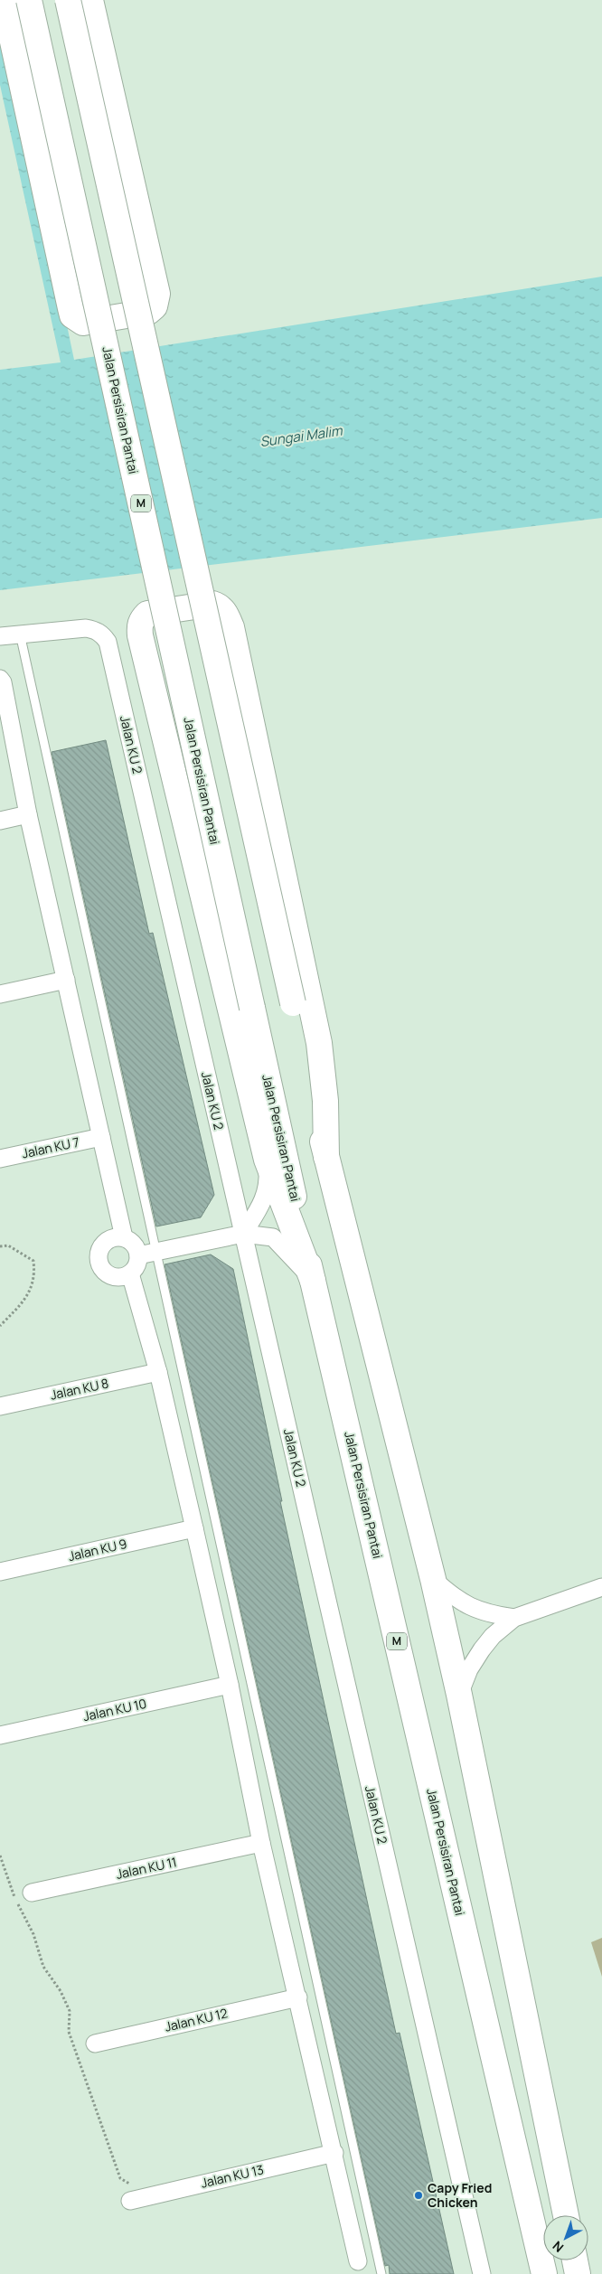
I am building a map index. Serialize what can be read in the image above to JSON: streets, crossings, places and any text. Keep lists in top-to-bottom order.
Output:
{
  "streets": {
    "main road": ["Jalan Persisiran Pantai", "M"],
    "street": [
      "Jalan KU 2",
      "Jalan KU 7",
      "Jalan KU 8",
      "Jalan KU 9",
      "Jalan KU 10",
      "Jalan KU 11",
      "Jalan KU 12",
      "Jalan KU 13"
    ]
  },
  "water": ["Sungai Malim"],
  "places": ["Capy Fried Chicken"],
  "north": "bottom left"
}
